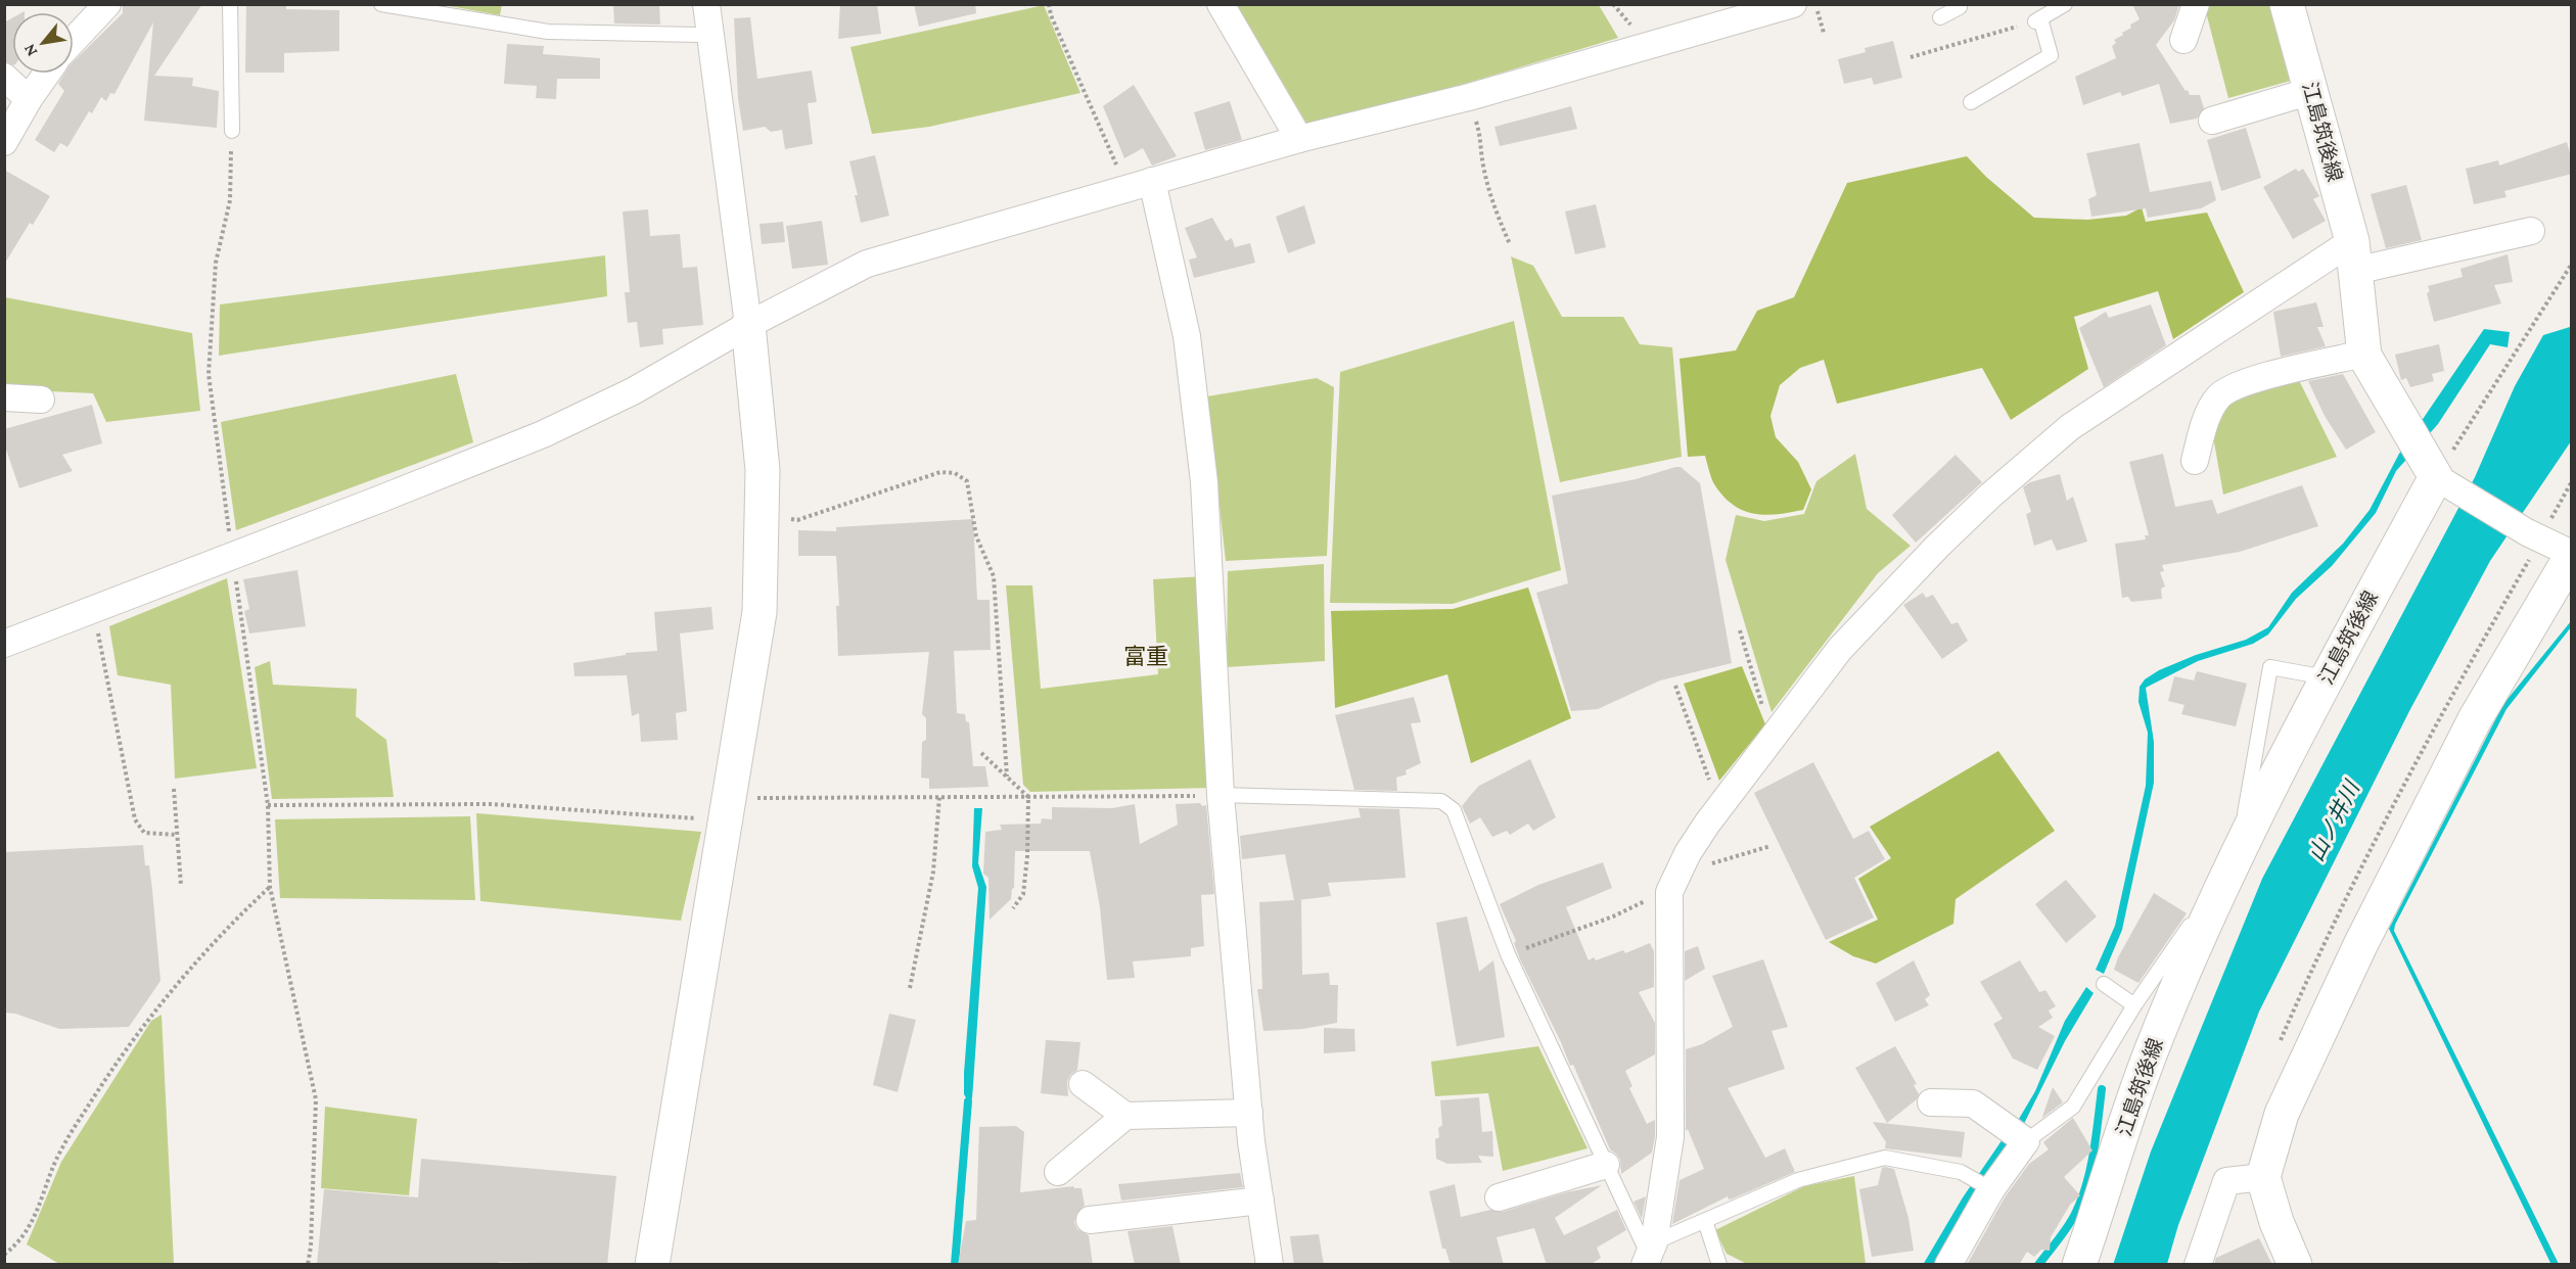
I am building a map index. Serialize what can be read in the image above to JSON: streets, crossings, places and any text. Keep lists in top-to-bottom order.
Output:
{
  "streets": {
    "street": ["江島筑後線"]
  },
  "districts": ["富重"],
  "water": ["山ノ井川"],
  "north": "bottom left"
}
